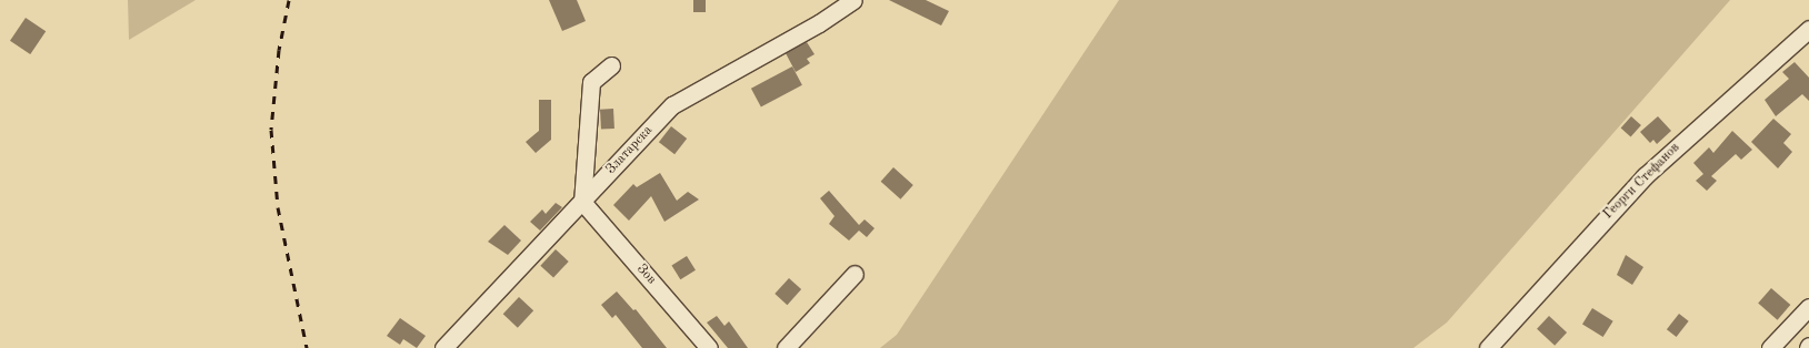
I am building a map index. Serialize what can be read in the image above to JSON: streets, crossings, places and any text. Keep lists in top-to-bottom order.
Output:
{
  "streets": {
    "street": ["Златарска", "Георги Стефанов", "Зов"]
  },
  "crossings": [
    ["Златарска", "Зов"]
  ]
}
